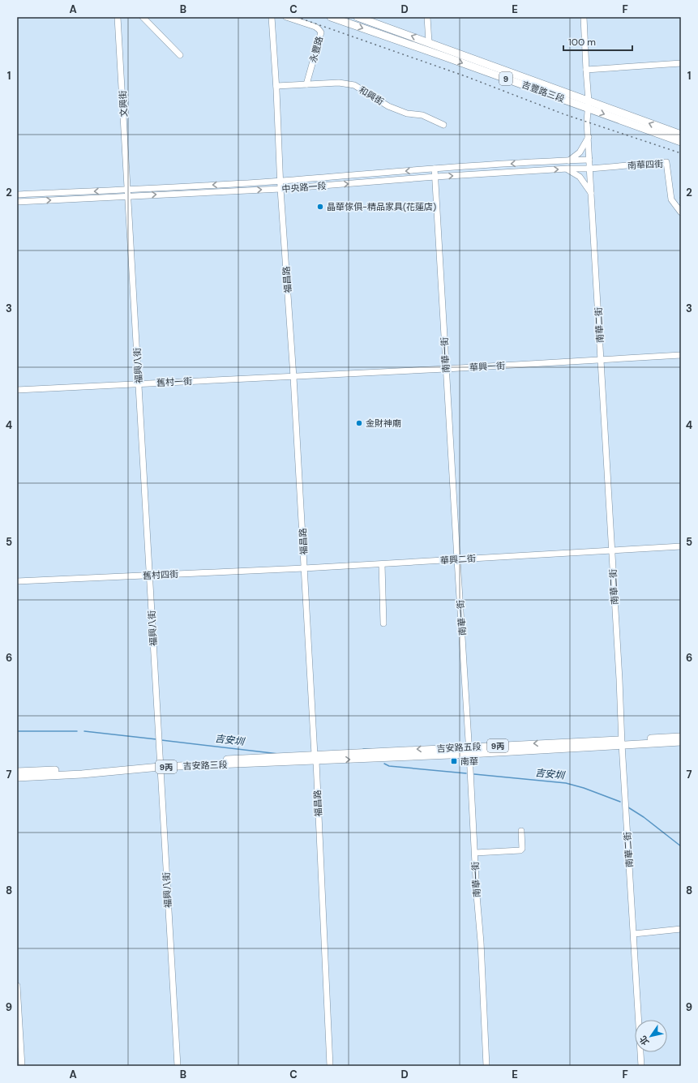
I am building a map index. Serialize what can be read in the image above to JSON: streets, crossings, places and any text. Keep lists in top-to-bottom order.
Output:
{
  "streets": {
    "main road": [
      "9",
      "吉豐路三段",
      "9丙",
      "吉安路五段",
      "吉安路三段"
    ],
    "street": [
      "永豐路",
      "和興街",
      "文興街",
      "南華四街",
      "中央路一段",
      "福昌路",
      "南華二街",
      "南華一街",
      "福興八街",
      "華興一街",
      "舊村一街",
      "華興二街",
      "舊村四街"
    ]
  },
  "crossings": [
    ["永豐路", "和興街"],
    ["吉豐路三段", "南華二街"],
    ["和興街", "福昌路"],
    ["文興街", "中央路一段"],
    ["文興街", "福興八街"],
    ["南華四街", "中央路一段"],
    ["南華四街", "南華二街"],
    ["中央路一段", "福昌路"],
    ["中央路一段", "南華二街"],
    ["中央路一段", "南華一街"],
    ["中央路一段", "福興八街"],
    ["福昌路", "華興一街"],
    ["福昌路", "舊村一街"],
    ["福昌路", "華興二街"],
    ["福昌路", "舊村四街"],
    ["福昌路", "吉安路五段"],
    ["福昌路", "吉安路三段"],
    ["南華二街", "華興一街"],
    ["南華二街", "華興二街"],
    ["南華二街", "吉安路五段"],
    ["南華一街", "華興一街"],
    ["南華一街", "華興二街"],
    ["南華一街", "吉安路五段"],
    ["福興八街", "舊村一街"],
    ["福興八街", "舊村四街"],
    ["福興八街", "吉安路三段"],
    ["華興一街", "舊村一街"],
    ["華興二街", "舊村四街"],
    ["吉安路五段", "吉安路三段"]
  ],
  "water": ["吉安圳"],
  "places": {
    "other": ["晶華傢俱-精品家具(花蓮店)", "金財神廟"],
    "transit": ["南華"]
  },
  "scale_bar": "100 m",
  "north": "bottom left",
  "grid": {
    "columns": [
      "A",
      "B",
      "C",
      "D",
      "E",
      "F"
    ],
    "rows": [
      "1",
      "2",
      "3",
      "4",
      "5",
      "6",
      "7",
      "8",
      "9"
    ]
  }
}
